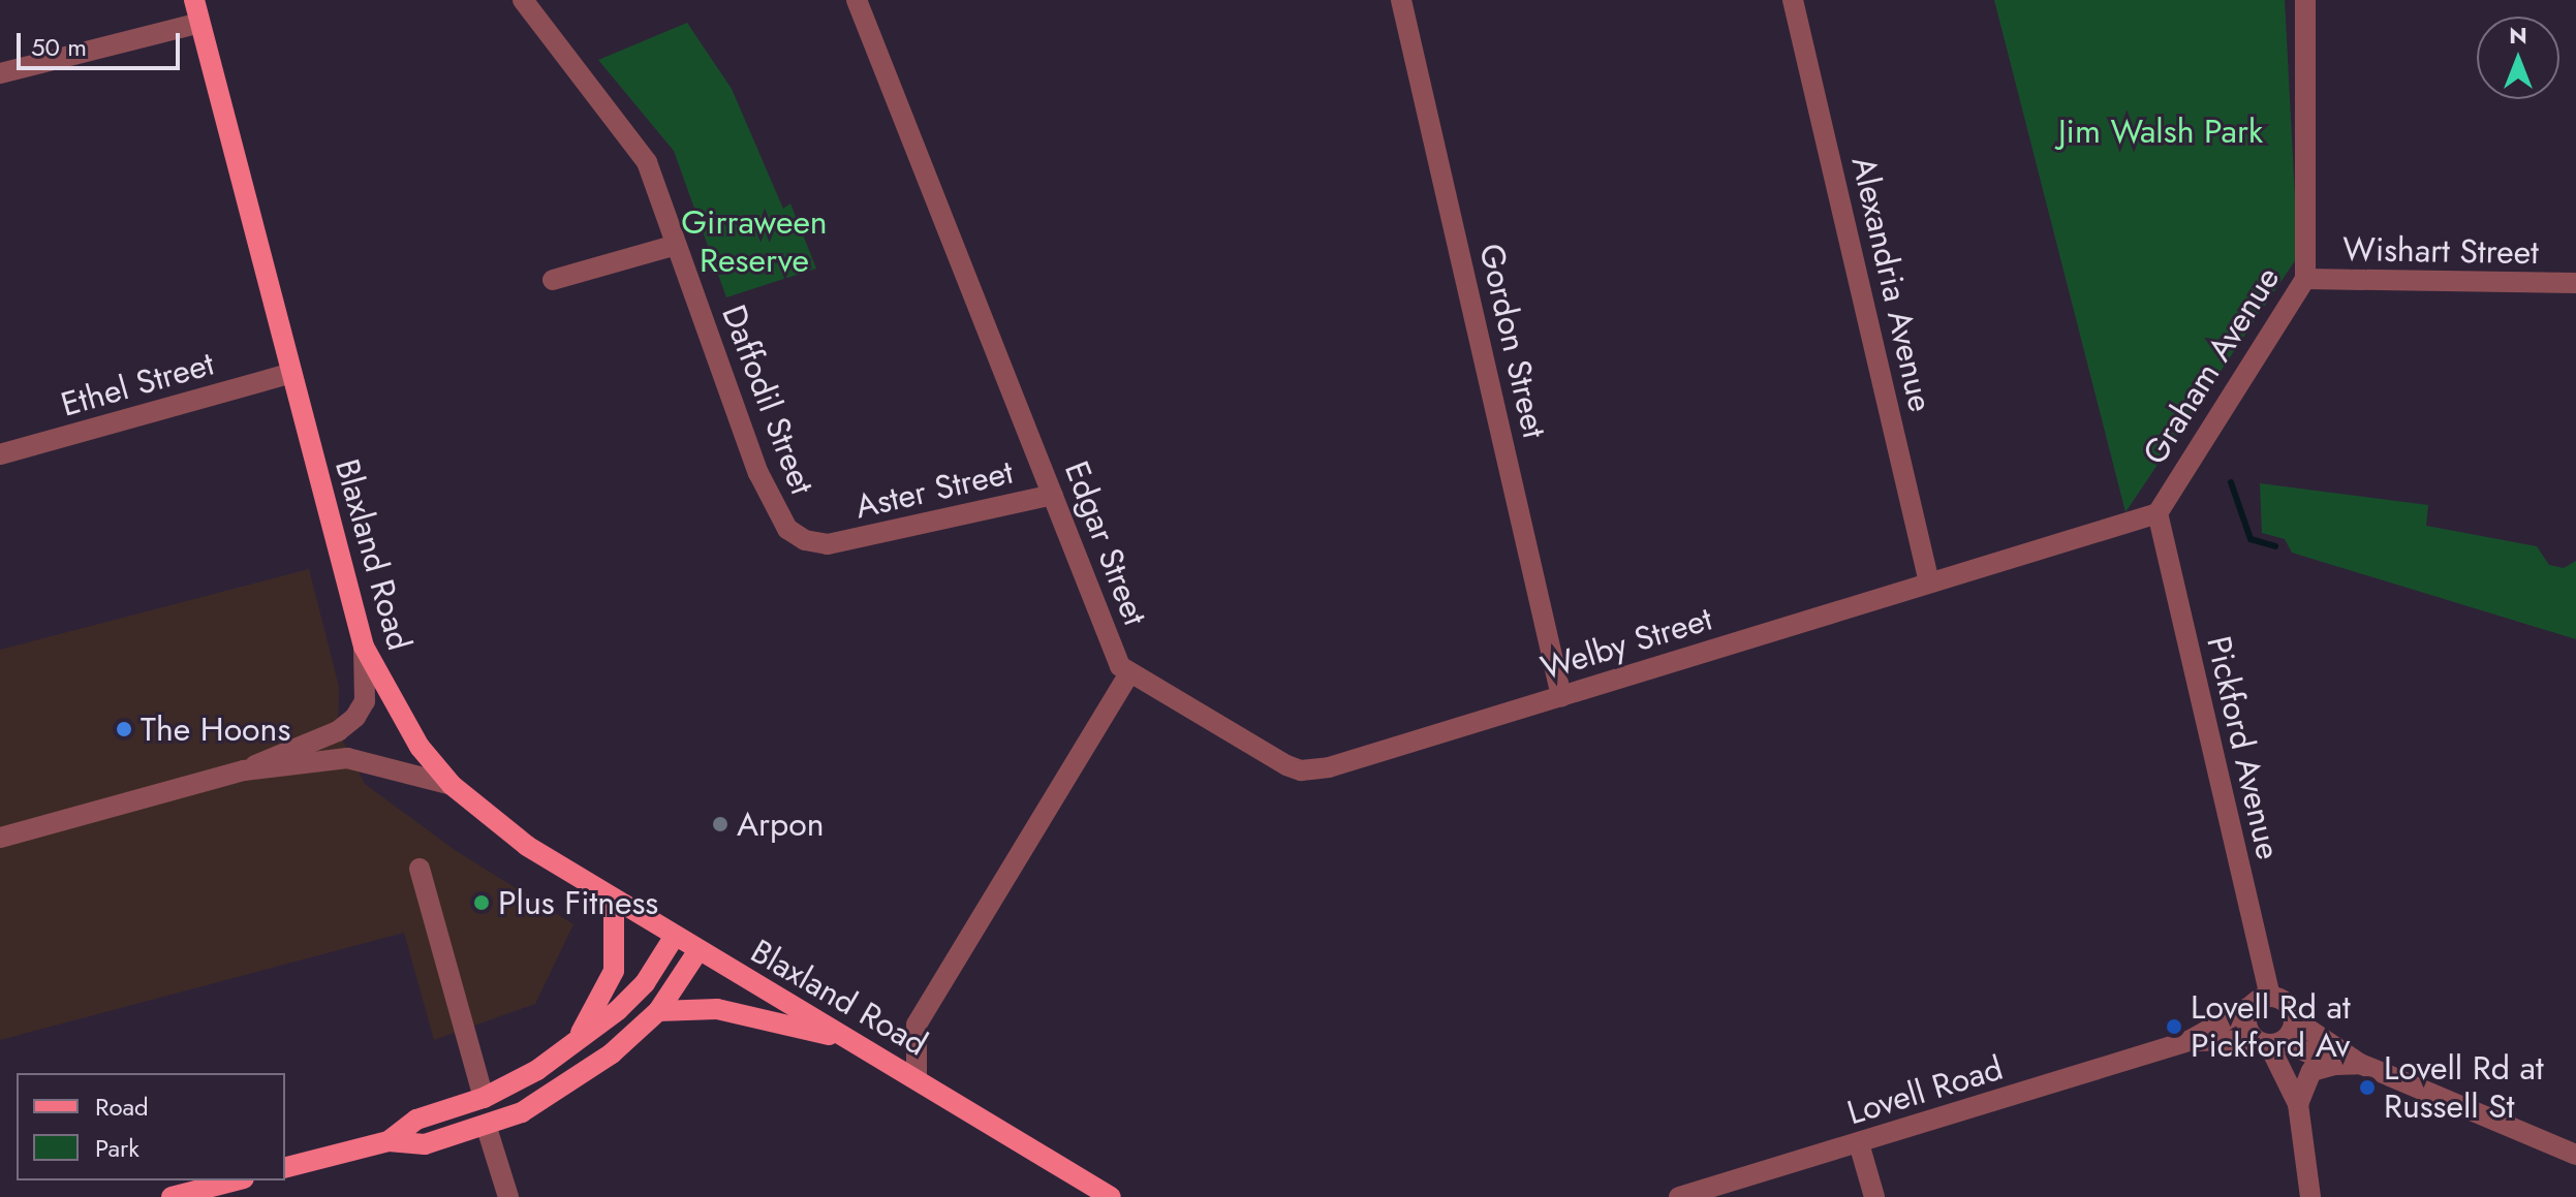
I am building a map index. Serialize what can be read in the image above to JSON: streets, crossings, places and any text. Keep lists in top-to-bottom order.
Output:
{
  "streets": {
    "main road": ["Blaxland Road"],
    "street": [
      "Wishart Street",
      "Alexandria Avenue",
      "Gordon Street",
      "Graham Avenue",
      "Ethel Street",
      "Daffodil Street",
      "Aster Street",
      "Edgar Street",
      "Welby Street",
      "Pickford Avenue",
      "Lovell Road"
    ]
  },
  "crossings": [
    ["Wishart Street", "Graham Avenue"],
    ["Alexandria Avenue", "Welby Street"],
    ["Gordon Street", "Welby Street"],
    ["Graham Avenue", "Welby Street"],
    ["Graham Avenue", "Pickford Avenue"],
    ["Ethel Street", "Blaxland Road"],
    ["Daffodil Street", "Aster Street"],
    ["Aster Street", "Edgar Street"],
    ["Edgar Street", "Blaxland Road"],
    ["Edgar Street", "Welby Street"],
    ["Welby Street", "Pickford Avenue"],
    ["Pickford Avenue", "Lovell Road"]
  ],
  "parks": ["Jim Walsh Park", "Girraween Reserve"],
  "places": [
    "The Hoons",
    "Arpon",
    "Plus Fitness",
    "Lovell Rd at Pickford Av",
    "Lovell Rd at Russell St"
  ],
  "legend": ["Road", "Park"],
  "scale_bar": "50 m",
  "north": "top"
}
